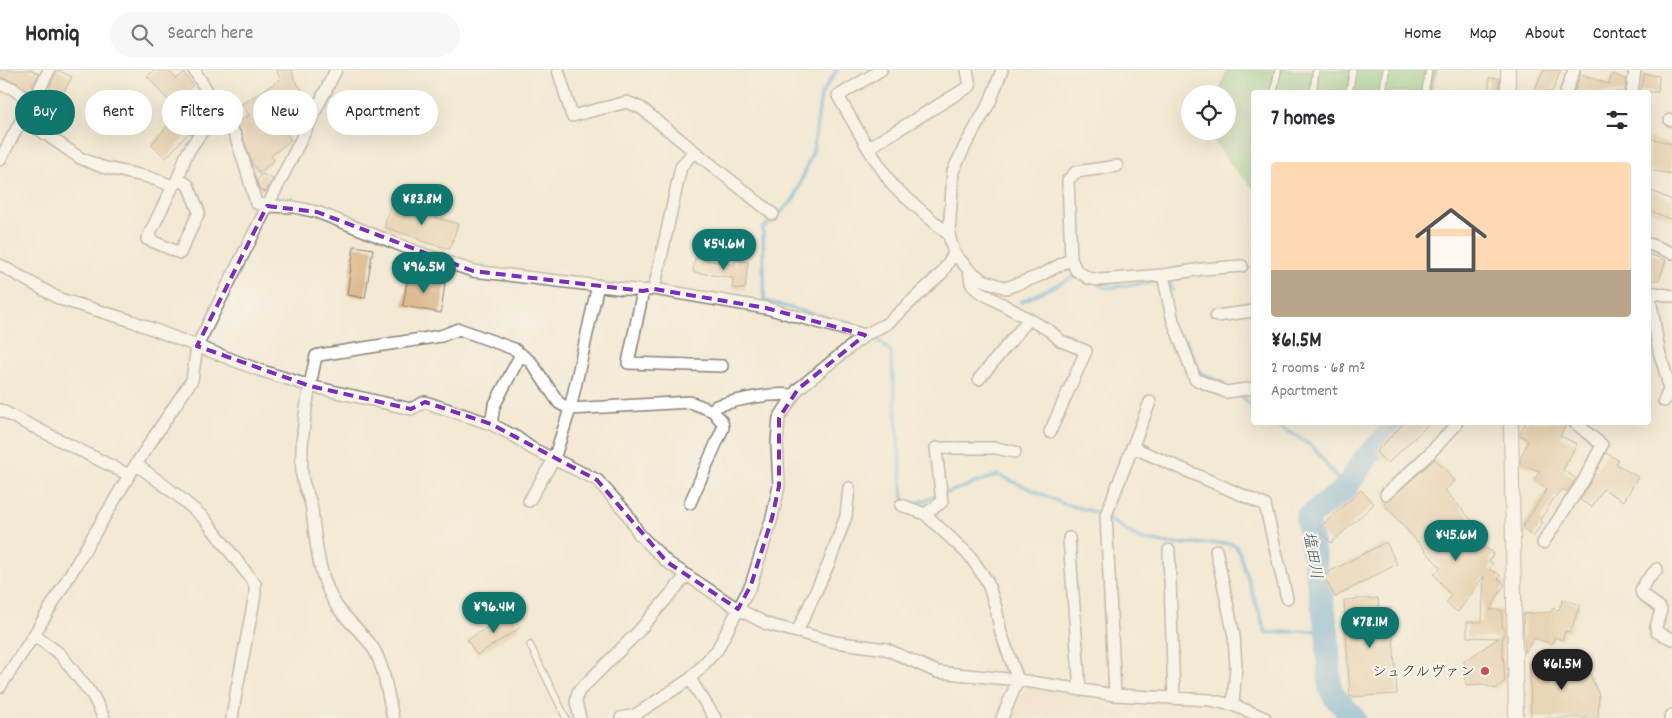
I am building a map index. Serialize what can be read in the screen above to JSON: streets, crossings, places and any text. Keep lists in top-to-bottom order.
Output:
{
  "water": ["塩田川"],
  "places": ["シュクルヴァン"],
  "page": {
    "header": "Homiq",
    "search": "Search here",
    "nav": [
      "Home",
      "Map",
      "About",
      "Contact"
    ],
    "chip": [
      "Buy",
      "Rent",
      "Filters",
      "New",
      "Apartment"
    ],
    "heading": "7 homes",
    "list": [
      {
        "name": "¥61.5M",
        "note": "2 rooms · 68 m² · Apartment"
      }
    ],
    "price": [
      "¥83.8M",
      "¥54.6M",
      "¥96.5M",
      "¥45.6M",
      "¥96.4M",
      "¥78.1M",
      "¥61.5M"
    ]
  }
}
